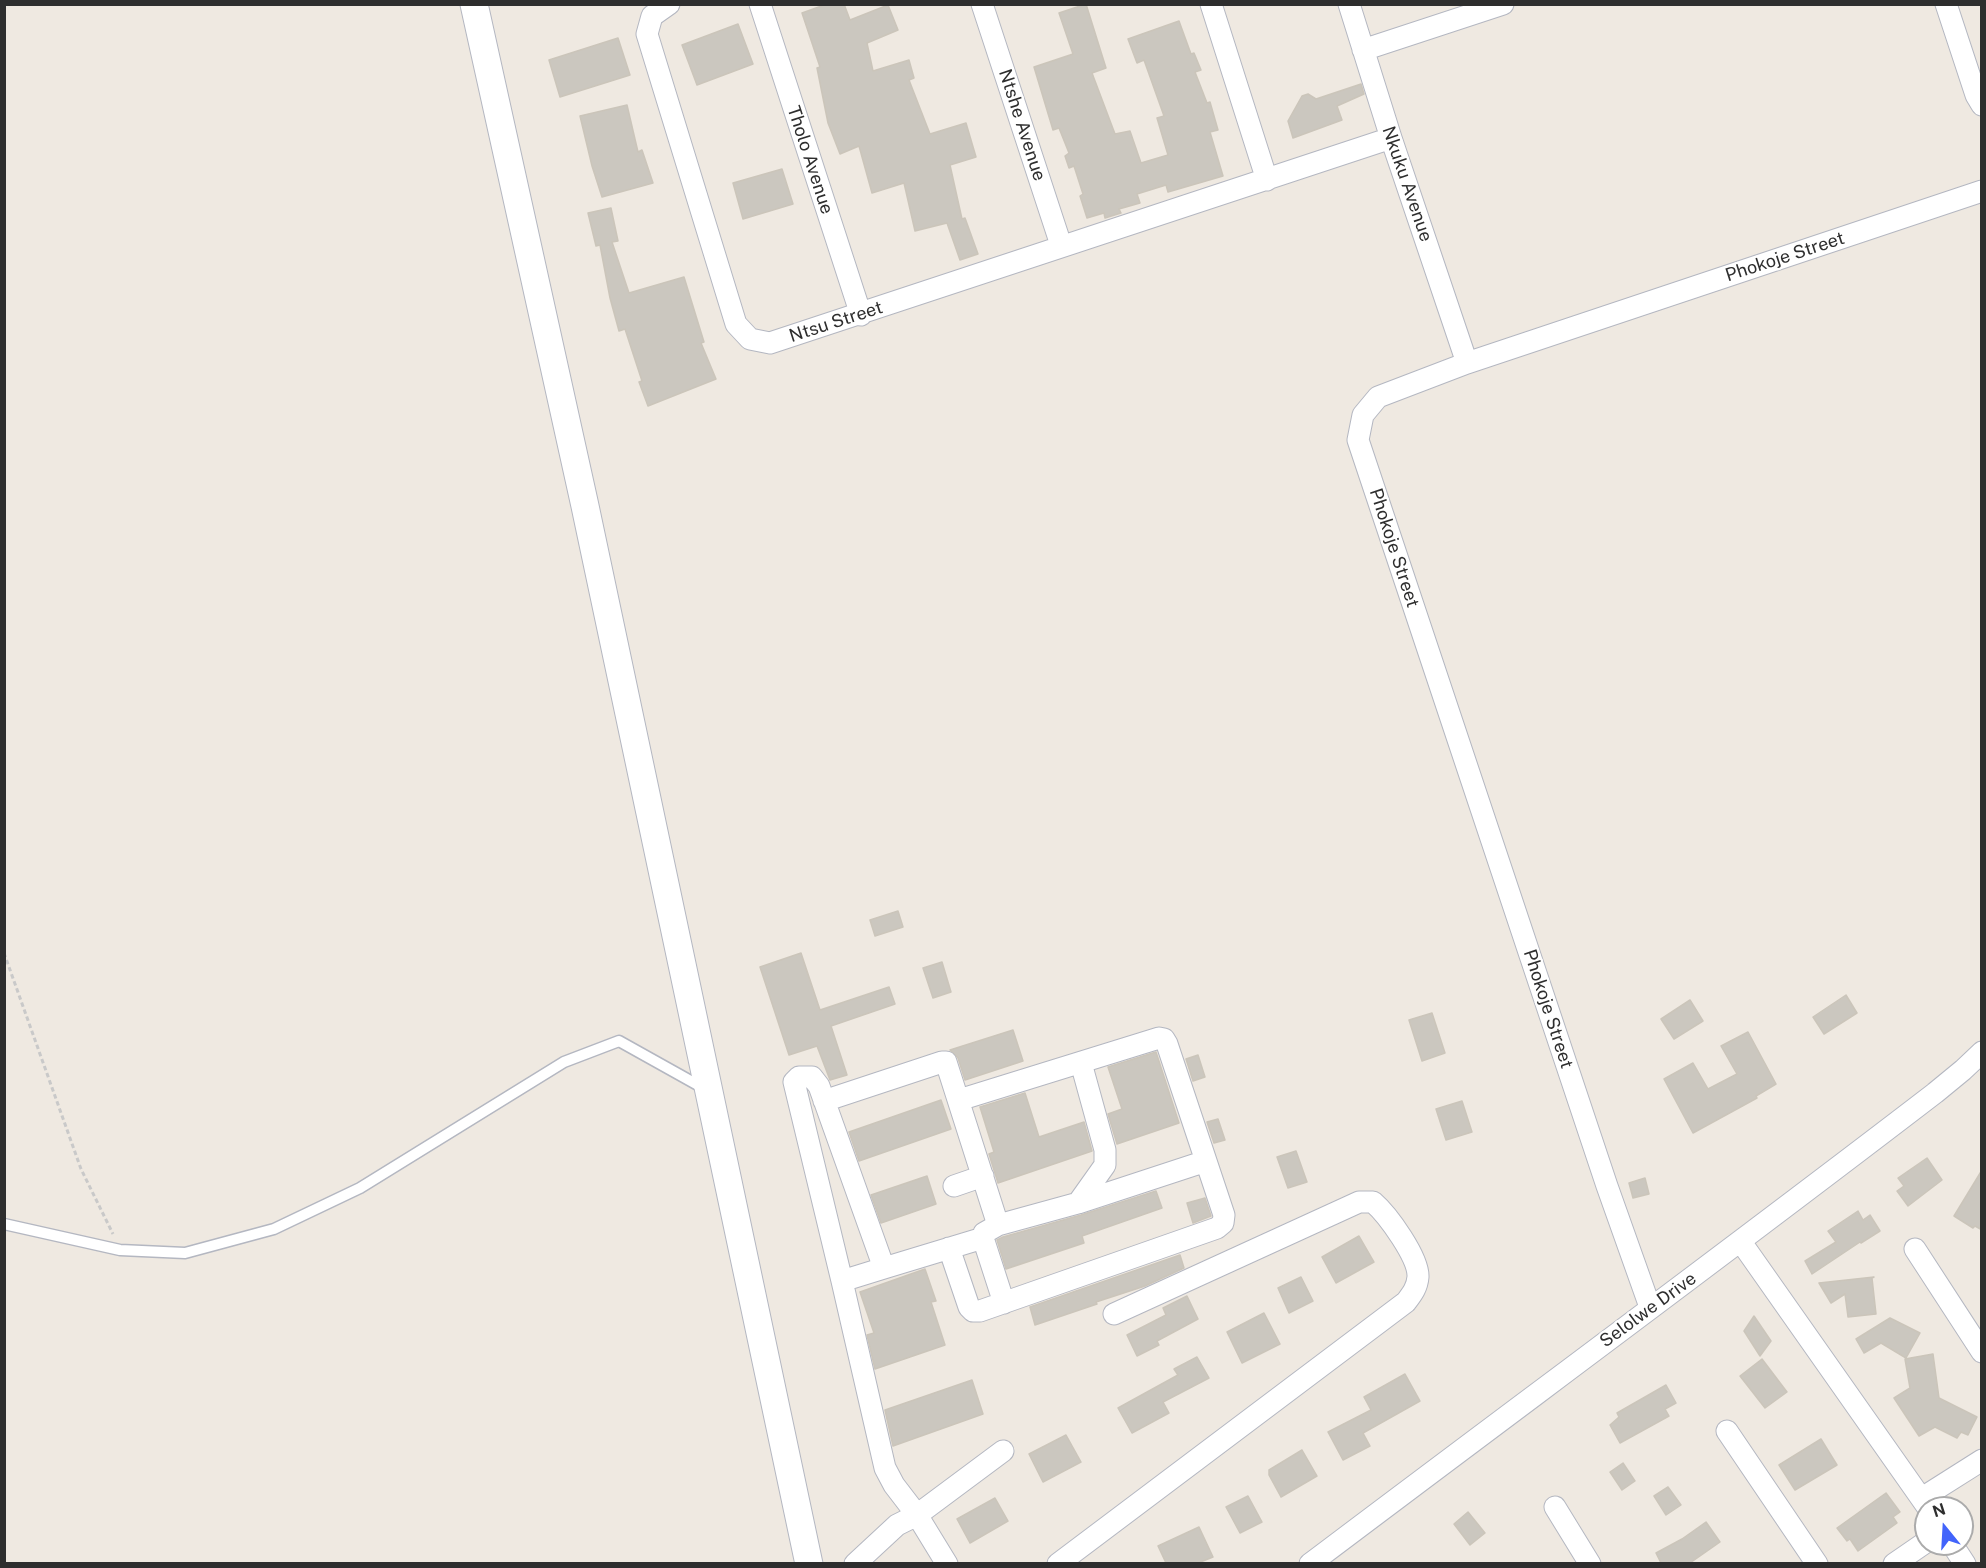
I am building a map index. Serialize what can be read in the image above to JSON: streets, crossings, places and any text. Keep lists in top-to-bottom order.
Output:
{
  "streets": {
    "street": [
      "Ntshe Avenue",
      "Tholo Avenue",
      "Nkuku Avenue",
      "Phokoje Street",
      "Ntsu Street",
      "Selolwe Drive"
    ]
  },
  "crossings": [
    ["Ntshe Avenue", "Ntsu Street"],
    ["Tholo Avenue", "Ntsu Street"],
    ["Nkuku Avenue", "Phokoje Street"],
    ["Nkuku Avenue", "Ntsu Street"],
    ["Phokoje Street", "Selolwe Drive"]
  ],
  "north": "top"
}
